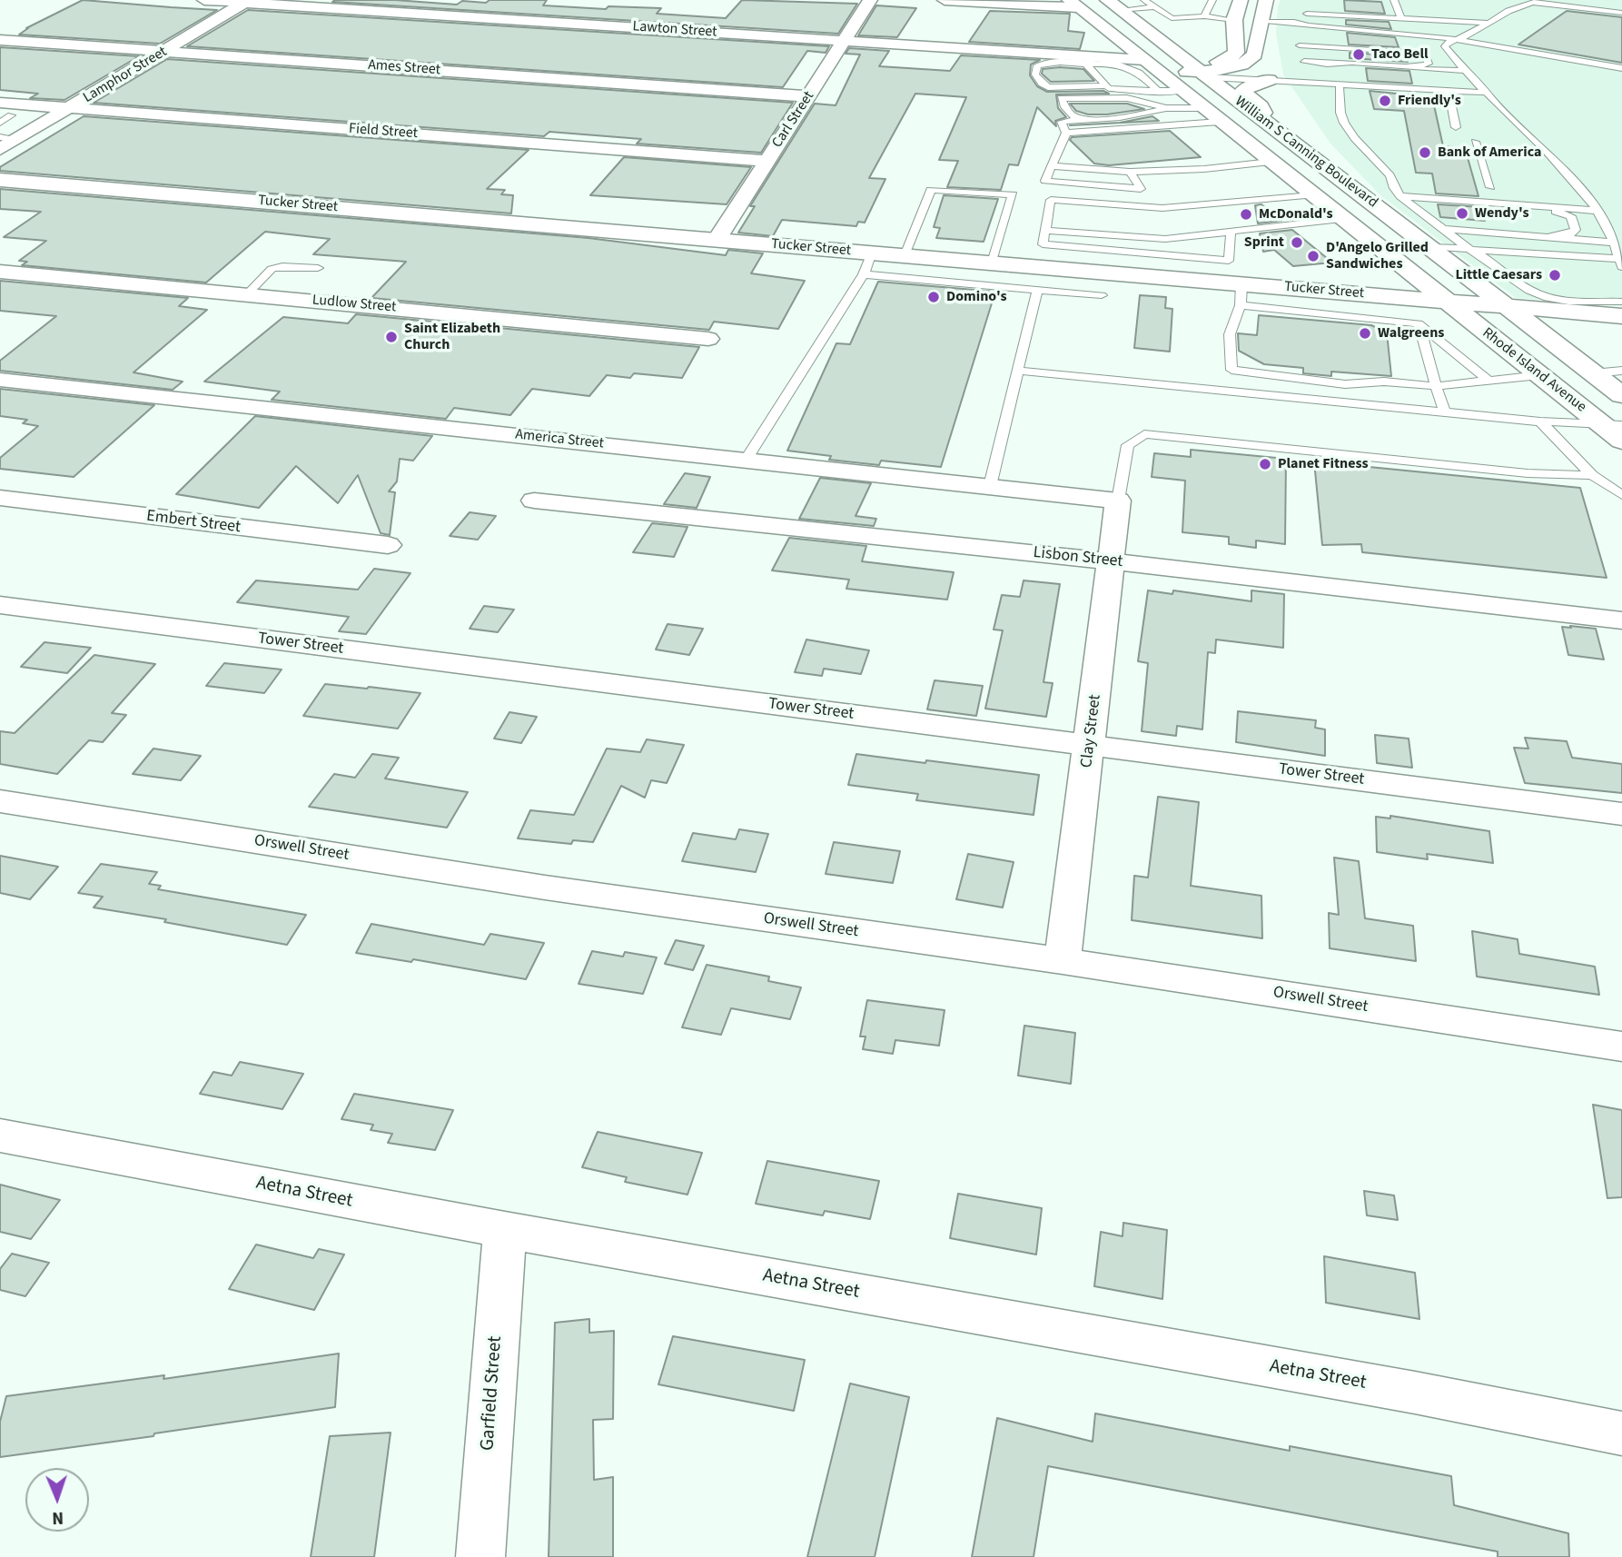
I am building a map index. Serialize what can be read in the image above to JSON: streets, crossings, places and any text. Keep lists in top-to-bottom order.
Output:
{
  "streets": {
    "main road": ["William S Canning Boulevard", "Tucker Street", "Rhode Island Avenue"],
    "street": [
      "Lawton Street",
      "Ames Street",
      "Lamphor Street",
      "Carl Street",
      "Field Street",
      "Ludlow Street",
      "America Street",
      "Embert Street",
      "Lisbon Street",
      "Tower Street",
      "Clay Street",
      "Orswell Street",
      "Aetna Street",
      "Garfield Street"
    ]
  },
  "crossings": [
    ["Lawton Street", "Lamphor Street"],
    ["Lawton Street", "Carl Street"],
    ["Lawton Street", "William S Canning Boulevard"],
    ["Ames Street", "Lamphor Street"],
    ["Ames Street", "Carl Street"],
    ["Lamphor Street", "Field Street"],
    ["Carl Street", "Field Street"],
    ["Carl Street", "Tucker Street"],
    ["William S Canning Boulevard", "Tucker Street"],
    ["William S Canning Boulevard", "Rhode Island Avenue"],
    ["Tucker Street", "Rhode Island Avenue"],
    ["America Street", "Clay Street"],
    ["Lisbon Street", "Clay Street"],
    ["Tower Street", "Clay Street"],
    ["Clay Street", "Orswell Street"],
    ["Aetna Street", "Garfield Street"]
  ],
  "places": [
    "Taco Bell",
    "Friendly's",
    "Bank of America",
    "Wendy's",
    "McDonald's",
    "Sprint",
    "D'Angelo Grilled Sandwiches",
    "Little Caesars",
    "Domino's",
    "Walgreens",
    "Saint Elizabeth Church",
    "Planet Fitness"
  ],
  "north": "bottom"
}
